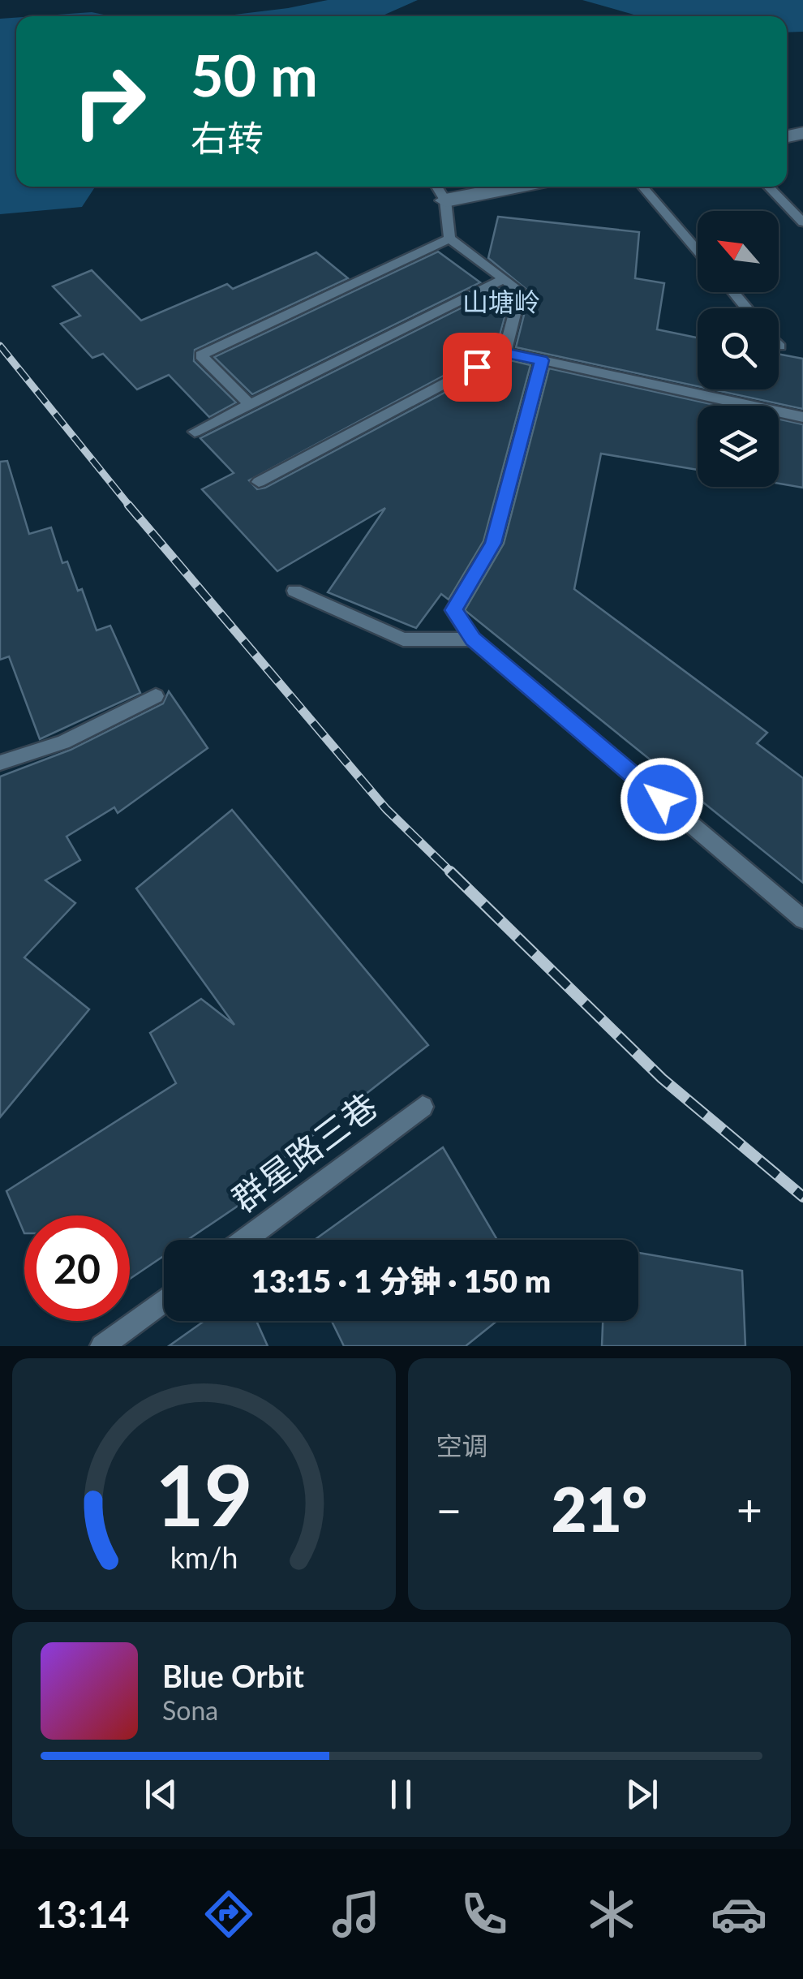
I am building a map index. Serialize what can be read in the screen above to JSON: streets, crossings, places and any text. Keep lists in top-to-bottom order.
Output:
{
  "streets": {
    "lane": ["群星路三巷"]
  },
  "districts": ["山塘岭"],
  "north": "top left",
  "page": {
    "turn": ["50 m", "右转"],
    "limit": "20",
    "trip": "13:15 · 1 分钟 · 150 m",
    "tile": "空调",
    "heat": ["−", "21°", "+"],
    "song": ["Blue Orbit", "Sona"],
    "tabs": "13:14",
    "gauge": ["19", "km/h"]
  }
}
